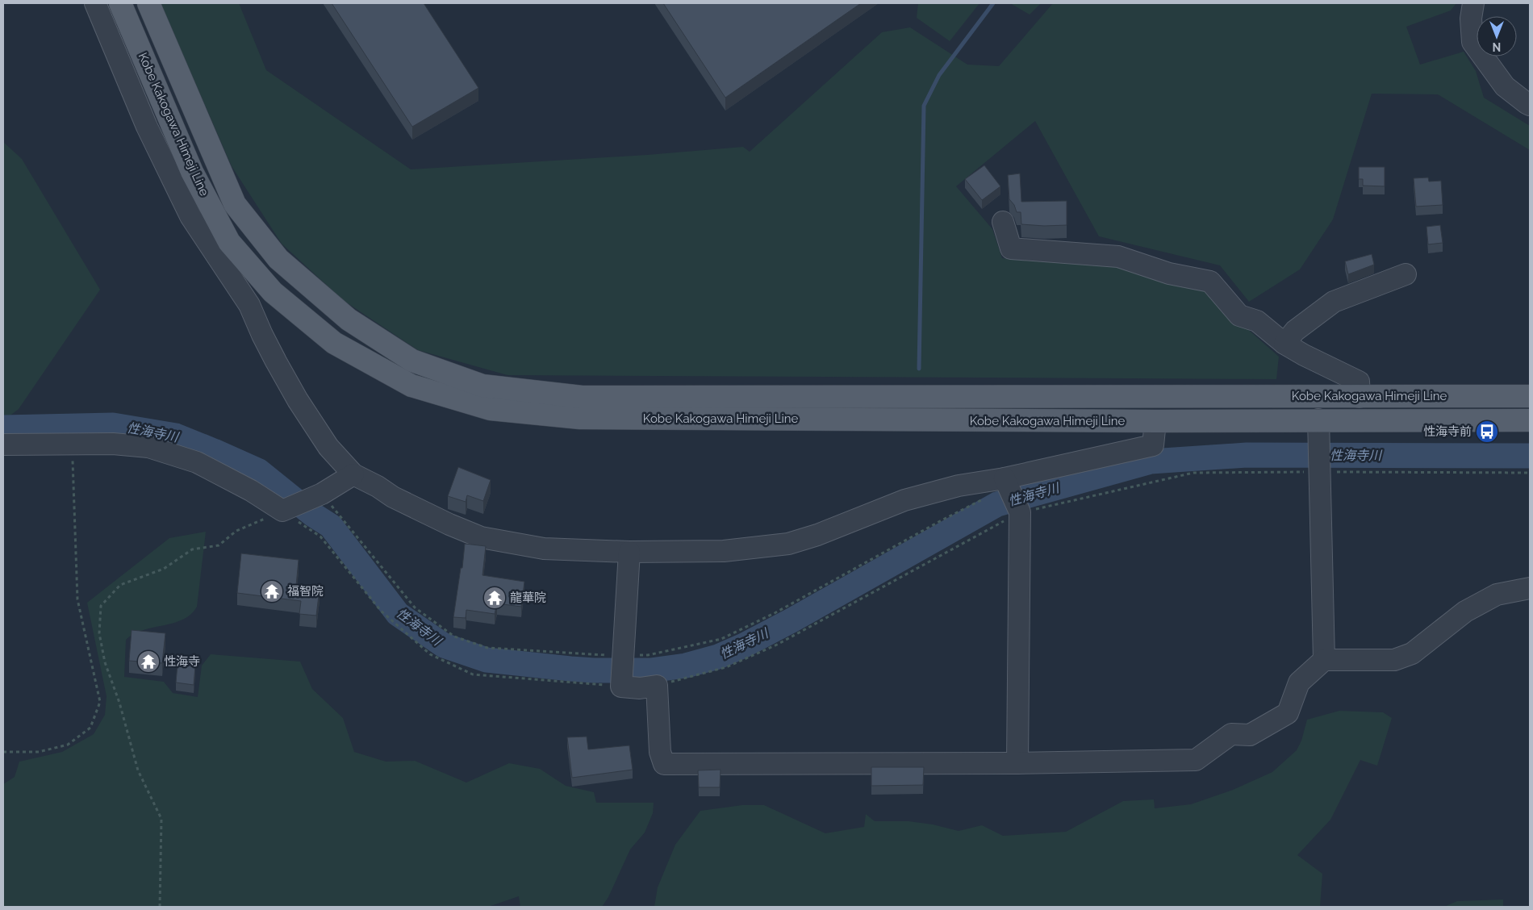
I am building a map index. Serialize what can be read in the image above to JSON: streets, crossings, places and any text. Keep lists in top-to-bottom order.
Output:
{
  "streets": {
    "main road": ["Kobe Kakogawa Himeji Line"]
  },
  "water": ["性海寺川"],
  "places": {
    "bus stop": ["性海寺前"],
    "temple": ["福智院", "龍華院", "性海寺"]
  },
  "north": "bottom"
}
